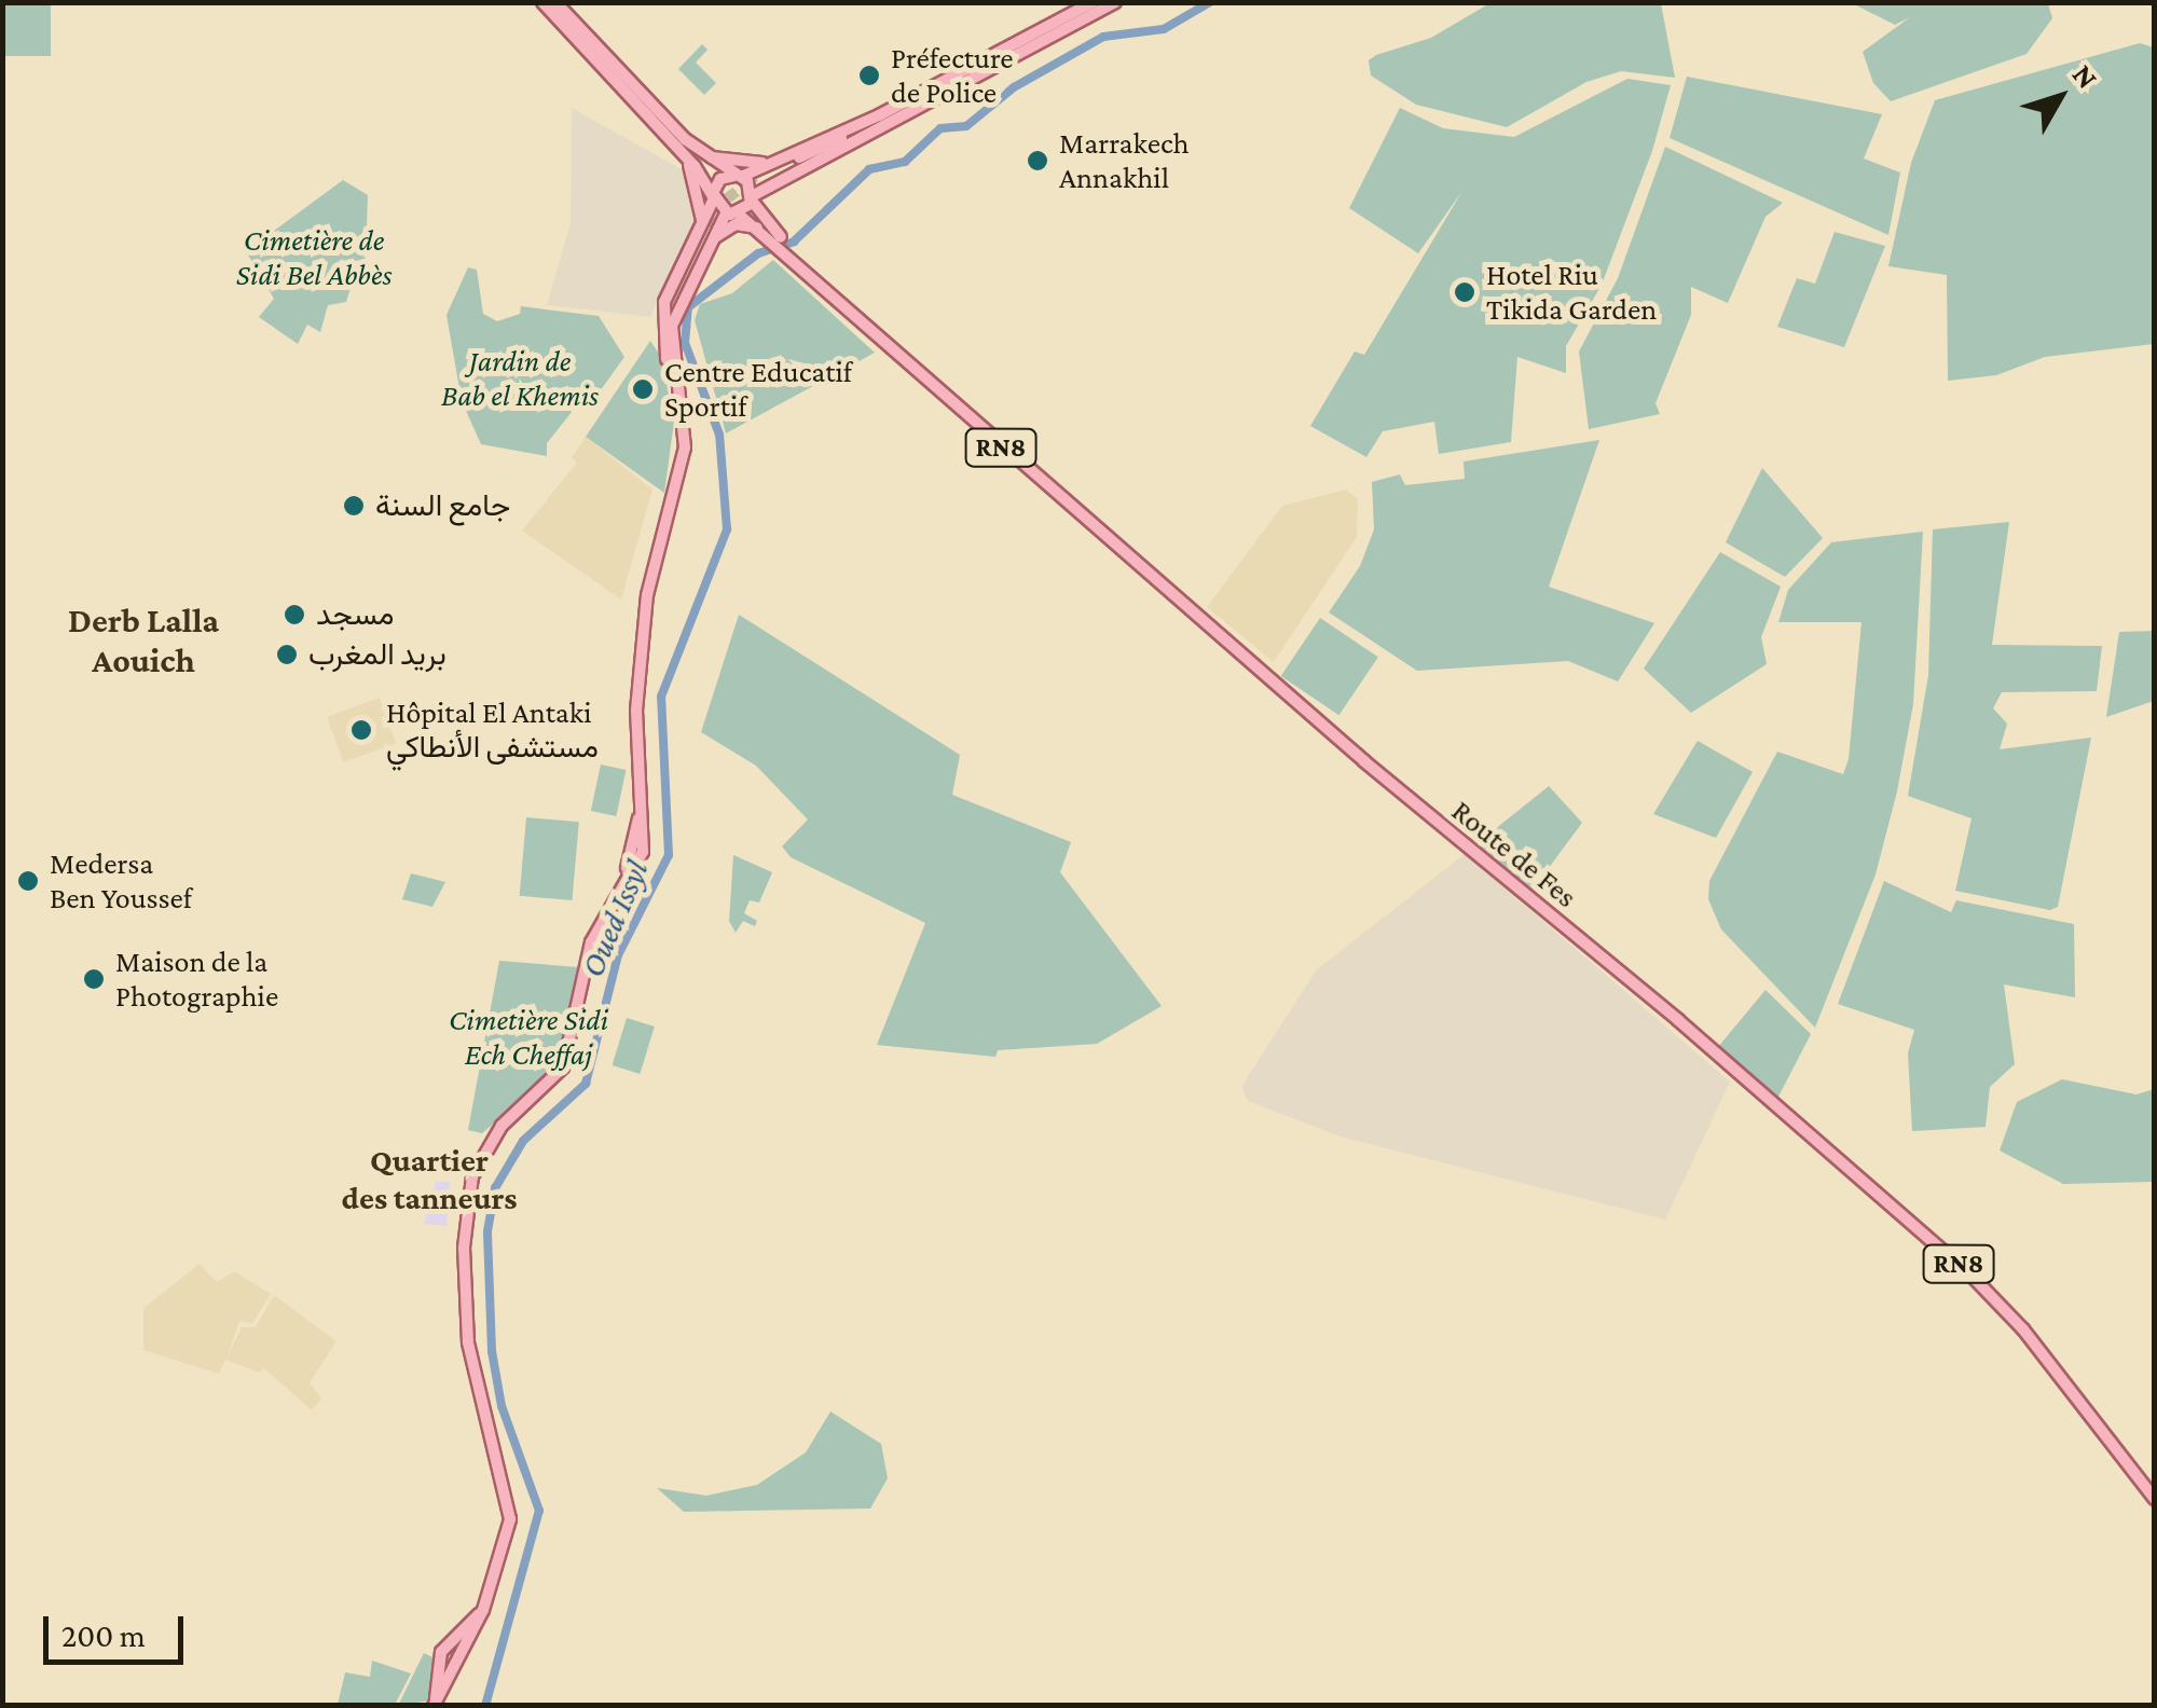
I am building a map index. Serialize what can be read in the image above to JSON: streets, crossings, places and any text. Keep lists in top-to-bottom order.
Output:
{
  "streets": {
    "main road": ["RN8", "Route de Fes"]
  },
  "crossings": [
    ["RN8", "Route de Fes"]
  ],
  "districts": ["Derb Lalla Aouich", "Quartier des tanneurs"],
  "water": ["Oued Issyl"],
  "parks": ["Cimetière de Sidi Bel Abbès", "Jardin de Bab el Khemis", "Cimetière Sidi Ech Cheffaj"],
  "places": [
    "Préfecture de Police",
    "Marrakech Annakhil",
    "Hotel Riu Tikida Garden",
    "Centre Educatif Sportif",
    "جامع السنة",
    "مسجد",
    "بريد المغرب",
    "Hôpital El Antaki مستشفى الأنطاكي",
    "Medersa Ben Youssef",
    "Maison de la Photographie"
  ],
  "scale_bar": "200 m",
  "north": "top right"
}
